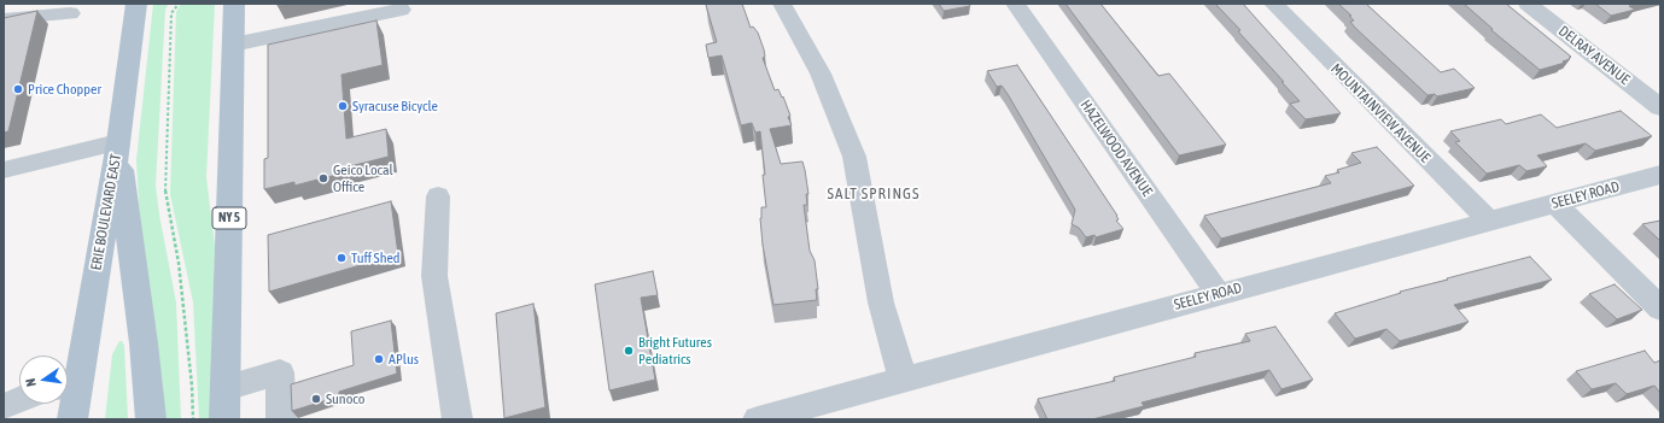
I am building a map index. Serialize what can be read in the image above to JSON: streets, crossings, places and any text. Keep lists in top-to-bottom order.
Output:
{
  "streets": {
    "main road": ["ERIE BOULEVARD EAST", "NY 5"],
    "street": [
      "DELRAY AVENUE",
      "MOUNTAINVIEW AVENUE",
      "HAZELWOOD AVENUE",
      "SEELEY ROAD"
    ]
  },
  "crossings": [
    ["MOUNTAINVIEW AVENUE", "SEELEY ROAD"],
    ["HAZELWOOD AVENUE", "SEELEY ROAD"]
  ],
  "districts": ["SALT SPRINGS"],
  "places": [
    "Price Chopper",
    "Syracuse Bicycle",
    "Geico Local Office",
    "Tuff Shed",
    "Bright Futures Pediatrics",
    "APlus",
    "Sunoco"
  ],
  "north": "left"
}
